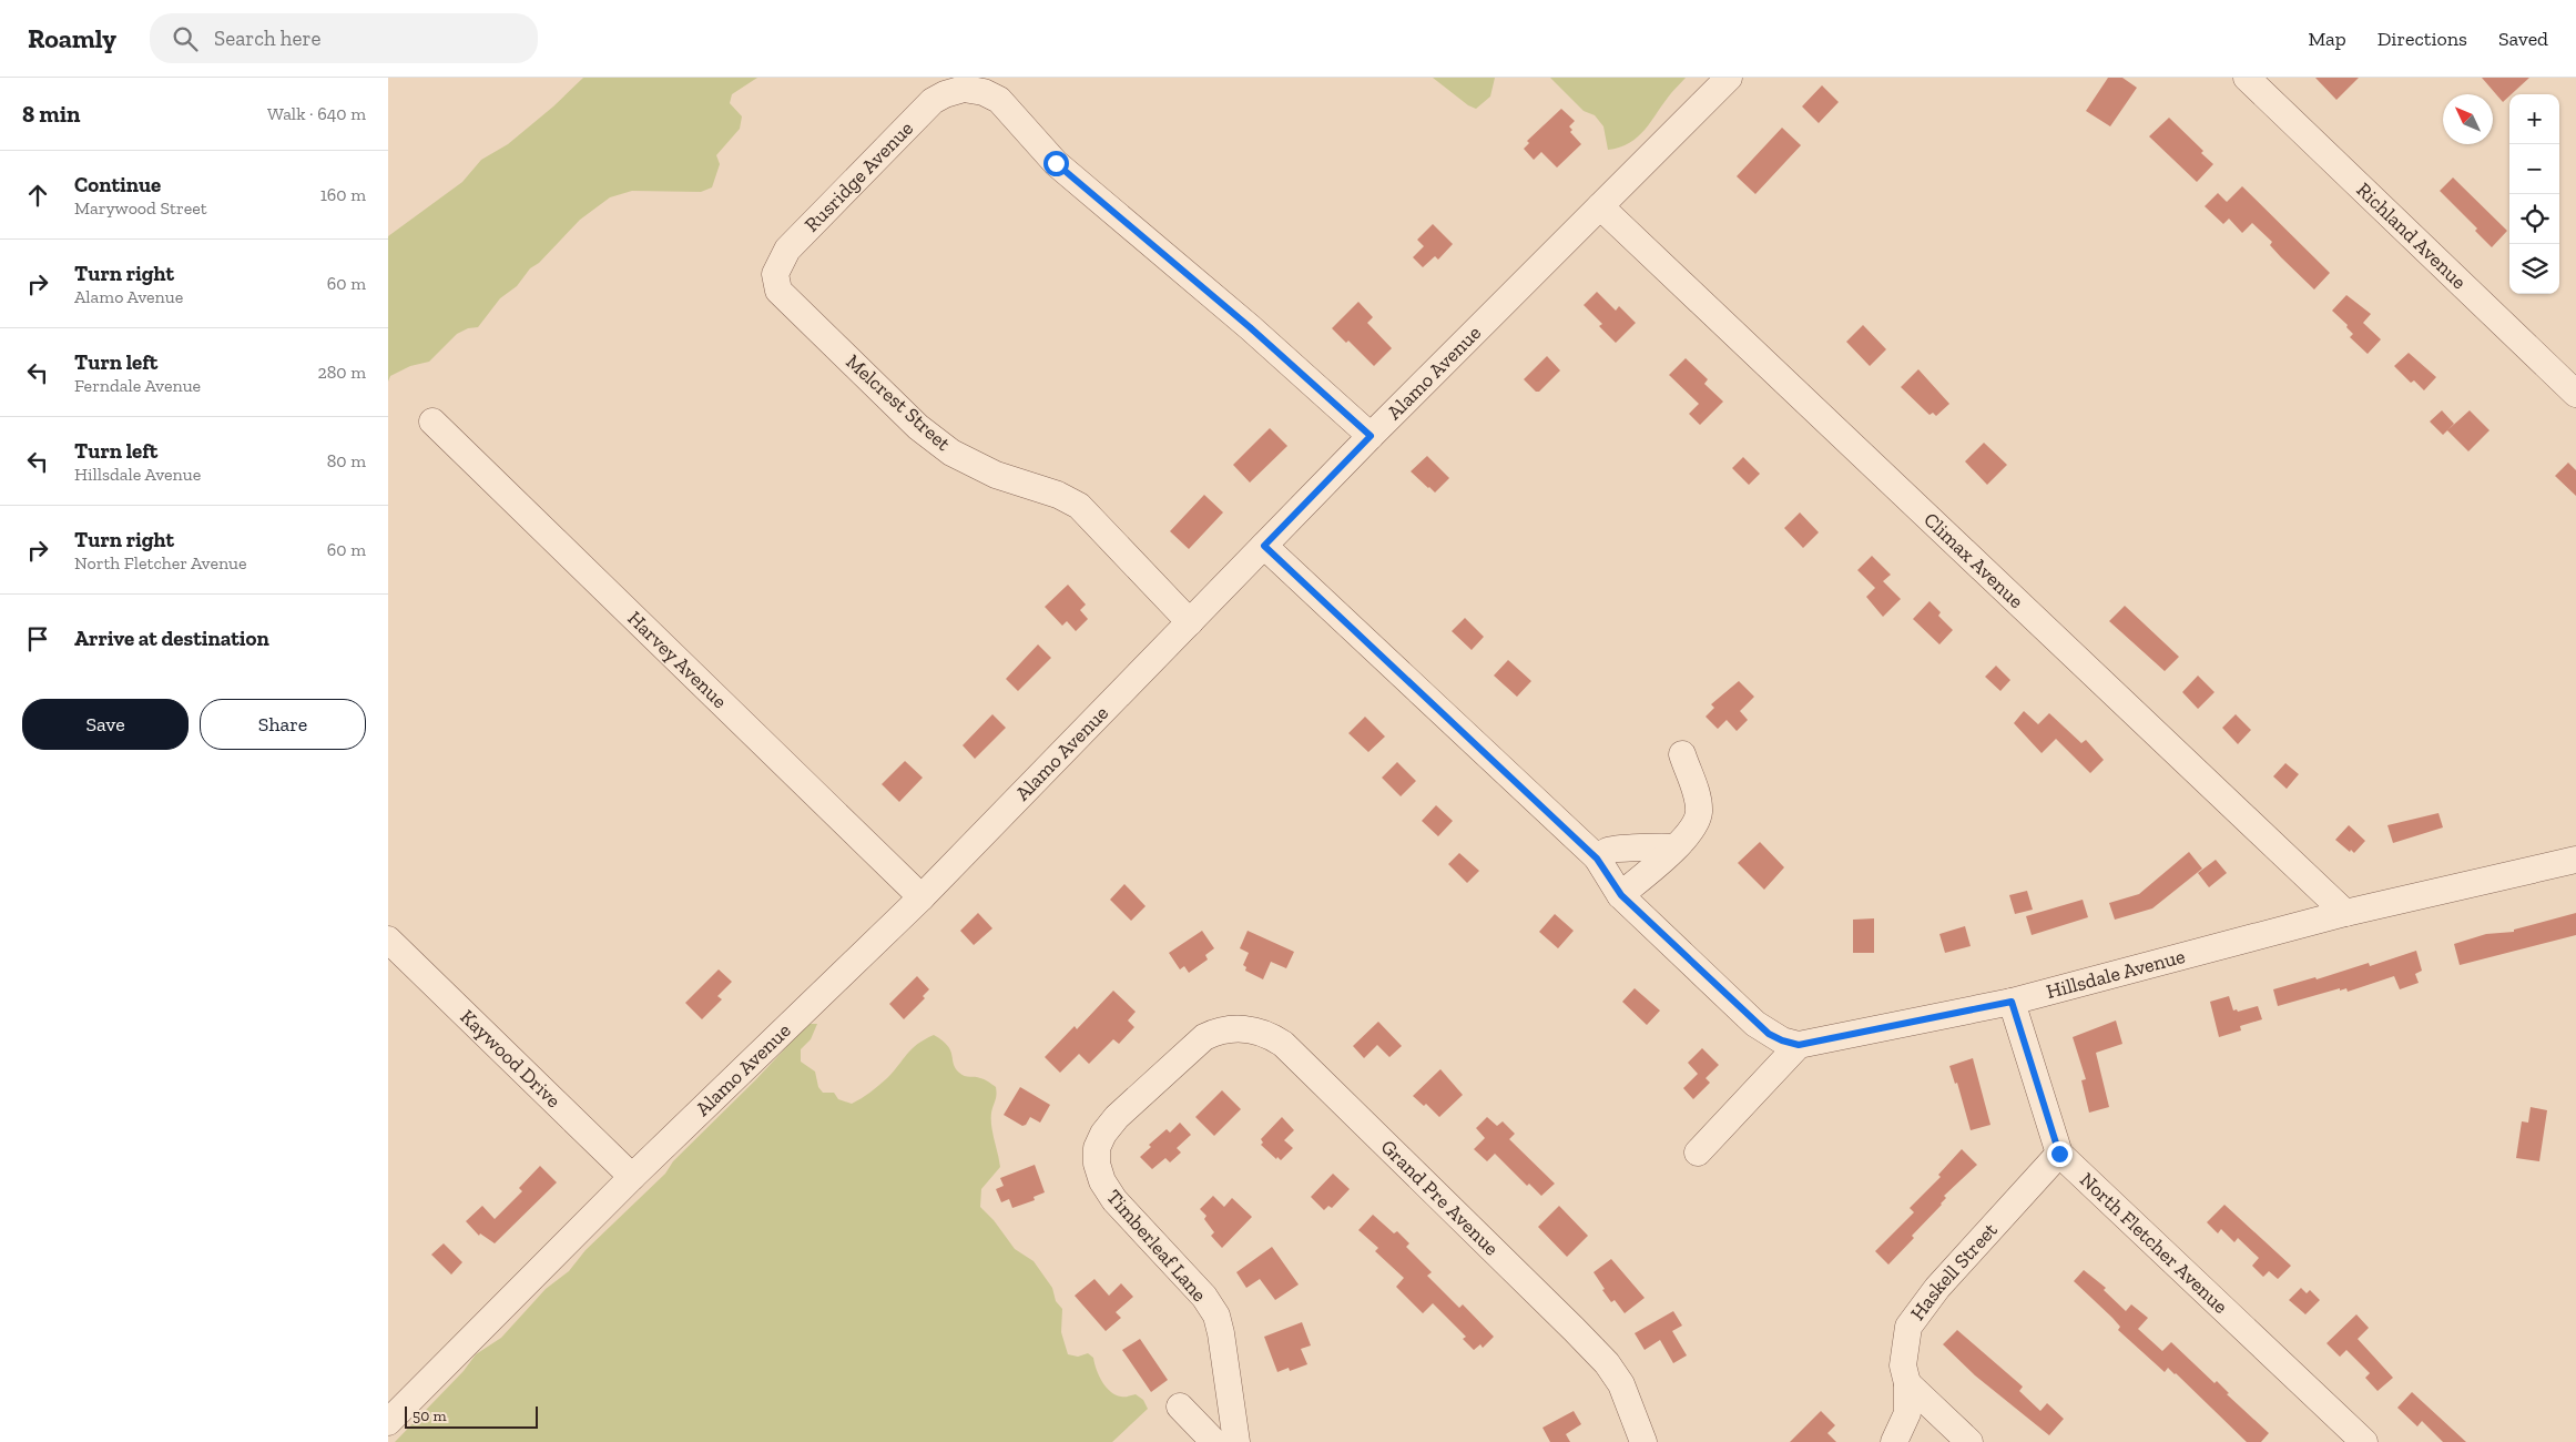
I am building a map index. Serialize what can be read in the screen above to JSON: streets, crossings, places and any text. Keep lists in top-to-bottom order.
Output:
{
  "streets": {
    "street": [
      "Rusridge Avenue",
      "Richland Avenue",
      "Alamo Avenue",
      "Melcrest Street",
      "Climax Avenue",
      "Harvey Avenue",
      "Hillsdale Avenue",
      "Kaywood Drive",
      "Grand Pre Avenue",
      "North Fletcher Avenue",
      "Timberleaf Lane",
      "Haskell Street"
    ]
  },
  "crossings": [
    ["Rusridge Avenue", "Alamo Avenue"],
    ["Rusridge Avenue", "Melcrest Street"],
    ["Alamo Avenue", "Melcrest Street"],
    ["Alamo Avenue", "Climax Avenue"],
    ["Alamo Avenue", "Harvey Avenue"],
    ["Alamo Avenue", "Kaywood Drive"],
    ["Climax Avenue", "Hillsdale Avenue"],
    ["Hillsdale Avenue", "North Fletcher Avenue"],
    ["Grand Pre Avenue", "Timberleaf Lane"],
    ["North Fletcher Avenue", "Haskell Street"]
  ],
  "scale_bar": "50 m",
  "north": "top left",
  "page": {
    "header": "Roamly",
    "search": "Search here",
    "nav": ["Map", "Directions", "Saved"],
    "heading": ["8 min", "Walk · 640 m"],
    "map_buttons": ["+", "−"],
    "list": [
      ["Continue", "Marywood Street", "160 m"],
      ["Turn right", "Alamo Avenue", "60 m"],
      ["Turn left", "Ferndale Avenue", "280 m"],
      ["Turn left", "Hillsdale Avenue", "80 m"],
      ["Turn right", "North Fletcher Avenue", "60 m"],
      "Arrive at destination"
    ],
    "buttons": ["Save", "Share"],
    "scale": "50 m"
  }
}
